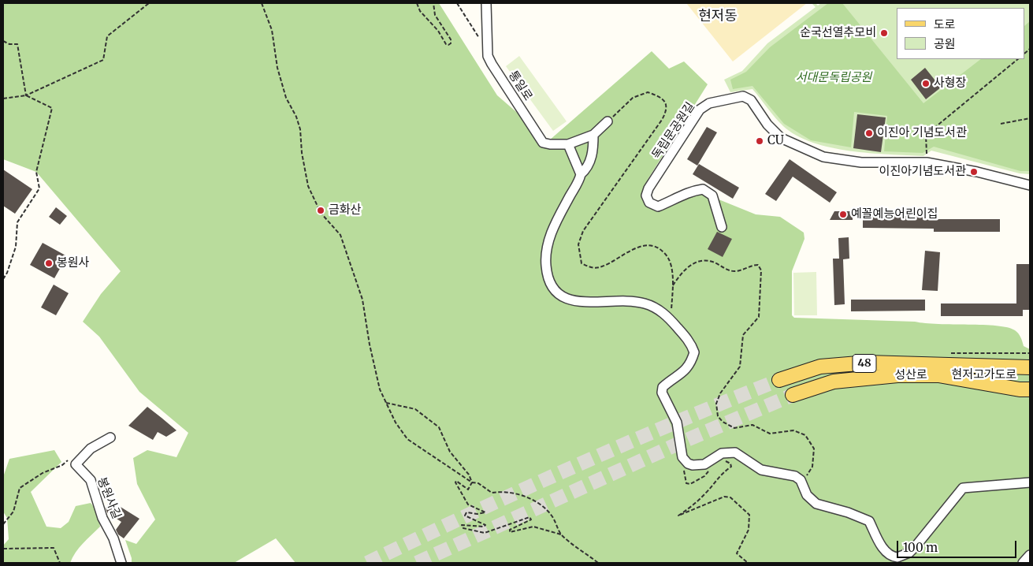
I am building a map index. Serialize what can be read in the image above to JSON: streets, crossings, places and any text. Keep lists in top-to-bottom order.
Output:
{
  "streets": {
    "main road": ["48", "성산로", "현저고가도로"],
    "street": ["통일로", "독립문공원길", "봉원사길"]
  },
  "crossings": [
    ["성산로", "현저고가도로"]
  ],
  "districts": ["현저동"],
  "parks": ["서대문독립공원"],
  "places": [
    "순국선열추모비",
    "사형장",
    "이진아 기념도서관",
    "CU",
    "이진아기념도서관",
    "금화산",
    "예꼴예능어린이집",
    "봉원사"
  ],
  "legend": ["도로", "공원"],
  "scale_bar": "100 m"
}
